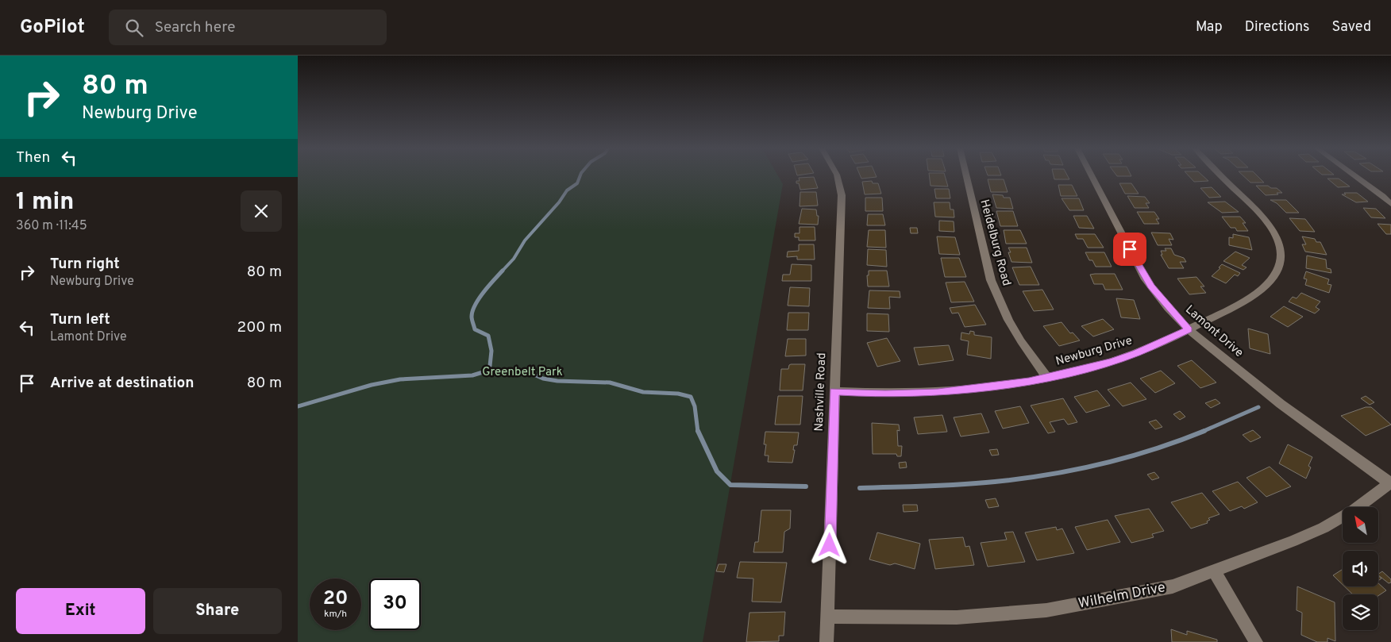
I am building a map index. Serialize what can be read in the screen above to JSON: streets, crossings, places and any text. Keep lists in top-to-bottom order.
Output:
{
  "streets": {
    "street": [
      "Heidelburg Road",
      "Lamont Drive",
      "Newburg Drive",
      "Nashville Road",
      "Wilhelm Drive"
    ]
  },
  "crossings": [
    ["Heidelburg Road", "Newburg Drive"],
    ["Lamont Drive", "Newburg Drive"],
    ["Lamont Drive", "Wilhelm Drive"],
    ["Newburg Drive", "Nashville Road"],
    ["Nashville Road", "Wilhelm Drive"]
  ],
  "parks": ["Greenbelt Park"],
  "north": "top left",
  "page": {
    "header": "GoPilot",
    "search": "Search here",
    "nav": ["Map", "Directions", "Saved"],
    "turn": ["80 m", "Newburg Drive"],
    "then": "Then",
    "heading": ["1 min", "360 m · 11:45"],
    "list": [
      {
        "name": "Turn right",
        "note": "Newburg Drive",
        "value": "80 m"
      },
      {
        "name": "Turn left",
        "note": "Lamont Drive",
        "value": "200 m"
      },
      {
        "name": "Arrive at destination",
        "value": "80 m"
      }
    ],
    "speed": "20 km/h",
    "limit": "30",
    "buttons": ["Exit", "Share"]
  }
}
